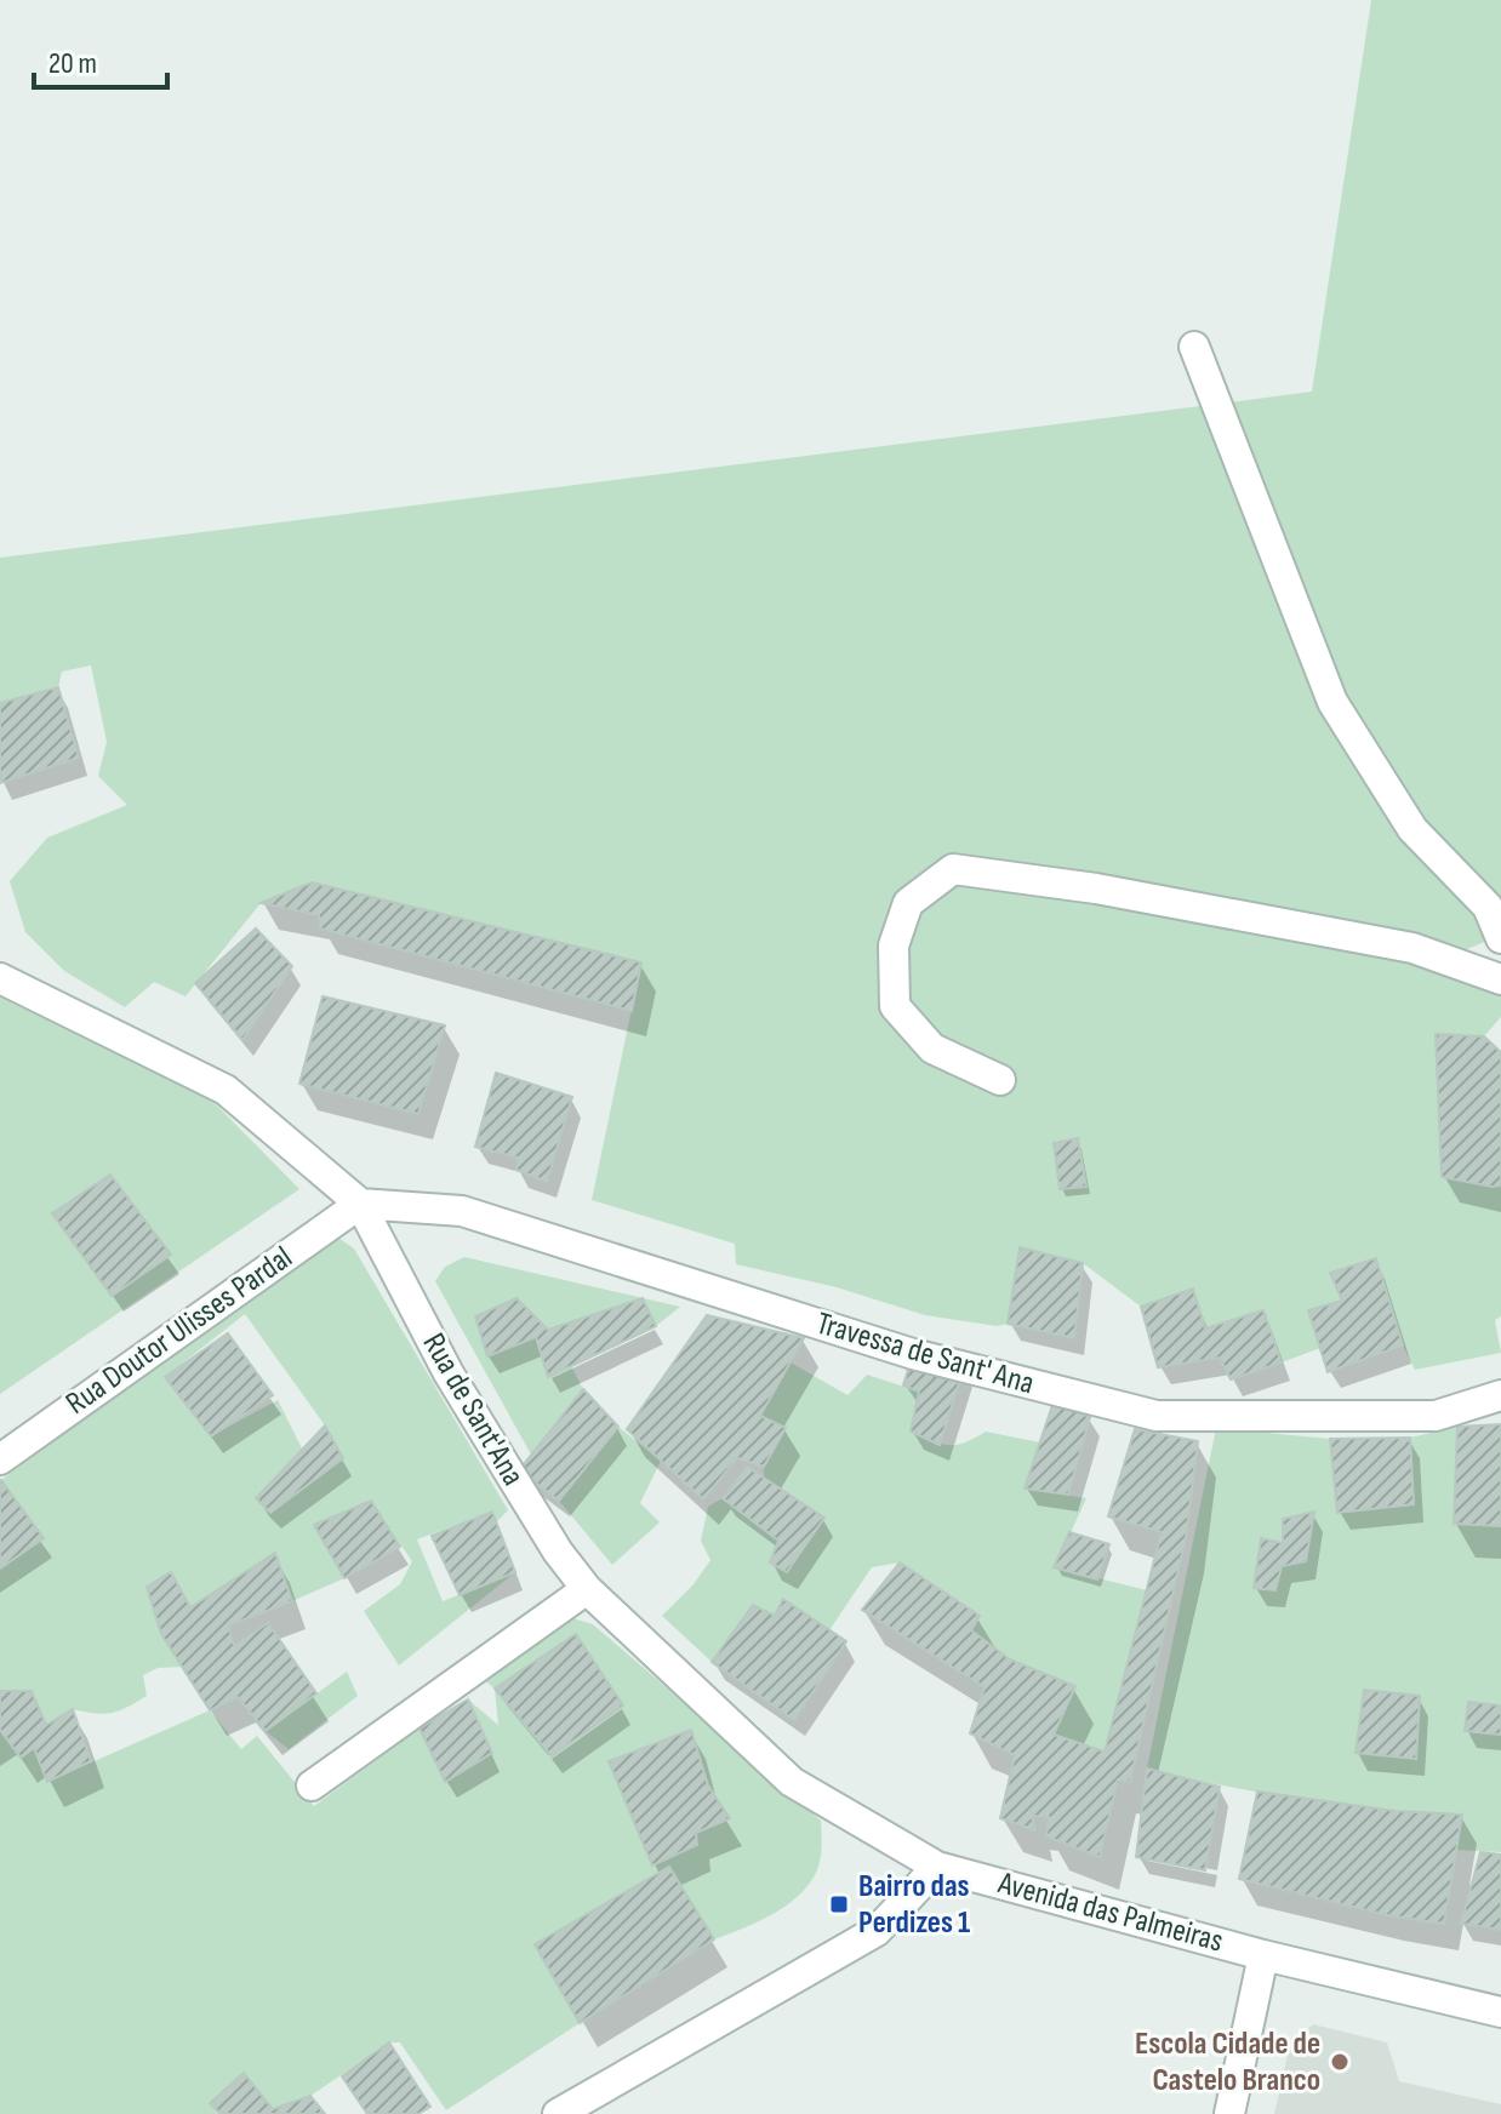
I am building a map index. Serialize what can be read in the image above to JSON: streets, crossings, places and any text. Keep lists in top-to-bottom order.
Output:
{
  "streets": {
    "street": [
      "Rua Doutor Ulisses Pardal",
      "Travessa de Sant' Ana",
      "Rua de Sant'Ana",
      "Avenida das Palmeiras"
    ]
  },
  "crossings": [
    ["Rua Doutor Ulisses Pardal", "Travessa de Sant' Ana"],
    ["Rua Doutor Ulisses Pardal", "Rua de Sant'Ana"],
    ["Travessa de Sant' Ana", "Rua de Sant'Ana"],
    ["Rua de Sant'Ana", "Avenida das Palmeiras"]
  ],
  "places": {
    "transit": ["Bairro das Perdizes 1"],
    "other": ["Escola Cidade de Castelo Branco"]
  },
  "scale_bar": "20 m"
}
